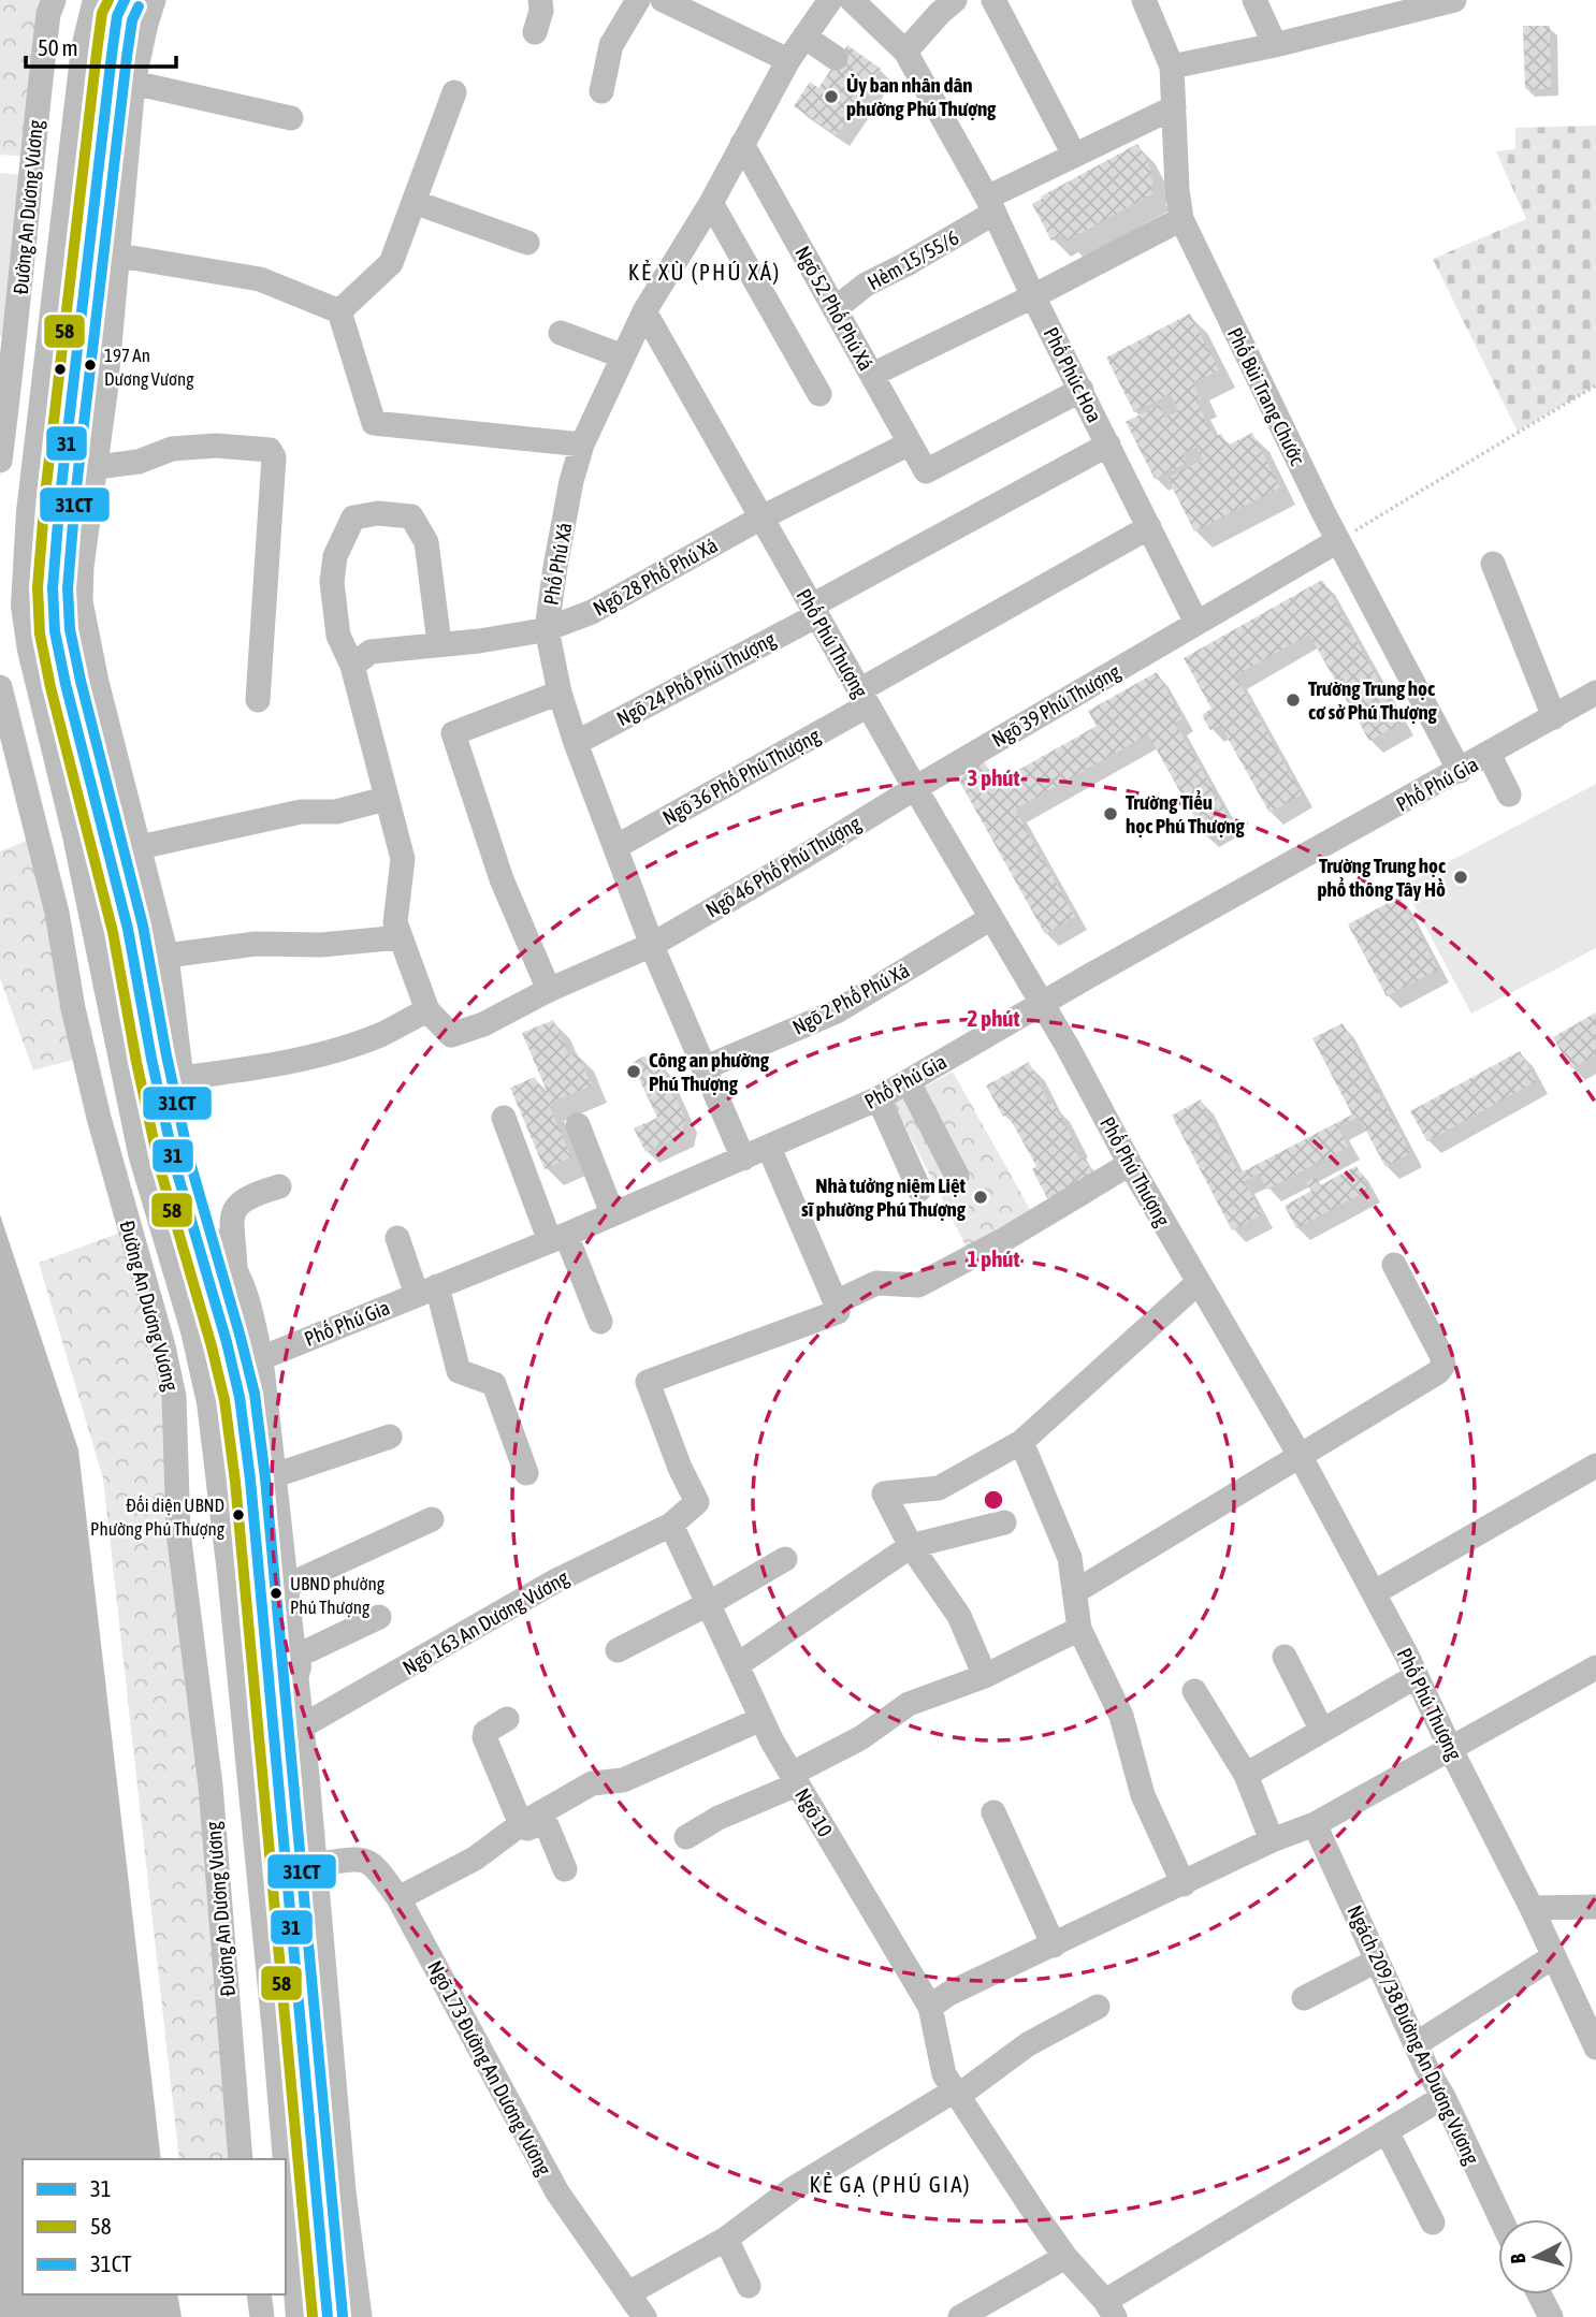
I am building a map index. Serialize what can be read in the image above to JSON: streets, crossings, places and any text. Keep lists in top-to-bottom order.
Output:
{
  "streets": {
    "main road": ["Đường An Dương Vương"],
    "street": [
      "Hẻm 15/55/6",
      "Ngõ 52 Phố Phú Xá",
      "Phố Phúc Hoa",
      "Phố Bùi Trang Chước",
      "Phố Phú Xá",
      "Ngõ 28 Phố Phú Xá",
      "Phố Phú Thượng",
      "Ngõ 24 Phố Phú Thượng",
      "Ngõ 39 Phú Thượng",
      "Ngõ 36 Phố Phú Thượng",
      "Phố Phú Gia",
      "Ngõ 46 Phố Phú Thượng",
      "Ngõ 2 Phố Phú Xá",
      "Ngõ 163 An Dương Vương",
      "Ngõ 10",
      "Ngách 209/38 Đường An Dương Vương",
      "Ngõ 173 Đường An Dương Vương"
    ]
  },
  "crossings": [
    ["Hẻm 15/55/6", "Ngõ 52 Phố Phú Xá"],
    ["Hẻm 15/55/6", "Phố Phúc Hoa"],
    ["Hẻm 15/55/6", "Phố Bùi Trang Chước"],
    ["Ngõ 52 Phố Phú Xá", "Phố Phúc Hoa"],
    ["Ngõ 52 Phố Phú Xá", "Phố Phú Xá"],
    ["Ngõ 52 Phố Phú Xá", "Ngõ 28 Phố Phú Xá"],
    ["Phố Phúc Hoa", "Ngõ 24 Phố Phú Thượng"],
    ["Phố Phúc Hoa", "Ngõ 39 Phú Thượng"],
    ["Phố Phúc Hoa", "Ngõ 36 Phố Phú Thượng"],
    ["Phố Bùi Trang Chước", "Phố Phú Gia"],
    ["Phố Phú Xá", "Ngõ 28 Phố Phú Xá"],
    ["Phố Phú Xá", "Phố Phú Thượng"],
    ["Phố Phú Xá", "Ngõ 24 Phố Phú Thượng"],
    ["Phố Phú Xá", "Ngõ 36 Phố Phú Thượng"],
    ["Phố Phú Xá", "Phố Phú Gia"],
    ["Phố Phú Xá", "Ngõ 46 Phố Phú Thượng"],
    ["Phố Phú Xá", "Ngõ 2 Phố Phú Xá"],
    ["Ngõ 28 Phố Phú Xá", "Phố Phú Thượng"],
    ["Phố Phú Thượng", "Ngõ 24 Phố Phú Thượng"],
    ["Phố Phú Thượng", "Ngõ 39 Phú Thượng"],
    ["Phố Phú Thượng", "Ngõ 36 Phố Phú Thượng"],
    ["Phố Phú Thượng", "Phố Phú Gia"],
    ["Phố Phú Thượng", "Ngõ 46 Phố Phú Thượng"],
    ["Phố Phú Thượng", "Ngõ 2 Phố Phú Xá"],
    ["Ngõ 39 Phú Thượng", "Ngõ 46 Phố Phú Thượng"],
    ["Ngõ 163 An Dương Vương", "Ngõ 10"]
  ],
  "districts": ["KẺ XÙ (PHÚ XÁ)", "KẺ GẠ (PHÚ GIA)"],
  "places": [
    "Ủy ban nhân dân phường Phú Thượng",
    "197 An Dương Vương",
    "Trường Trung học cơ sở Phú Thượng",
    "Trường Tiểu học Phú Thượng",
    "Trường Trung học phổ thông Tây Hồ",
    "Công an phường Phú Thượng",
    "Nhà tưởng niệm Liệt sĩ phường Phú Thượng",
    "Đối diện UBND Phường Phú Thượng",
    "UBND phường Phú Thượng"
  ],
  "lines": ["transit line 31", "transit line 58", "transit line 31CT"],
  "legend": ["31", "58", "31CT"],
  "scale_bar": "50 m",
  "north": "left",
  "rings": ["3 phút", "2 phút", "1 phút"]
}
